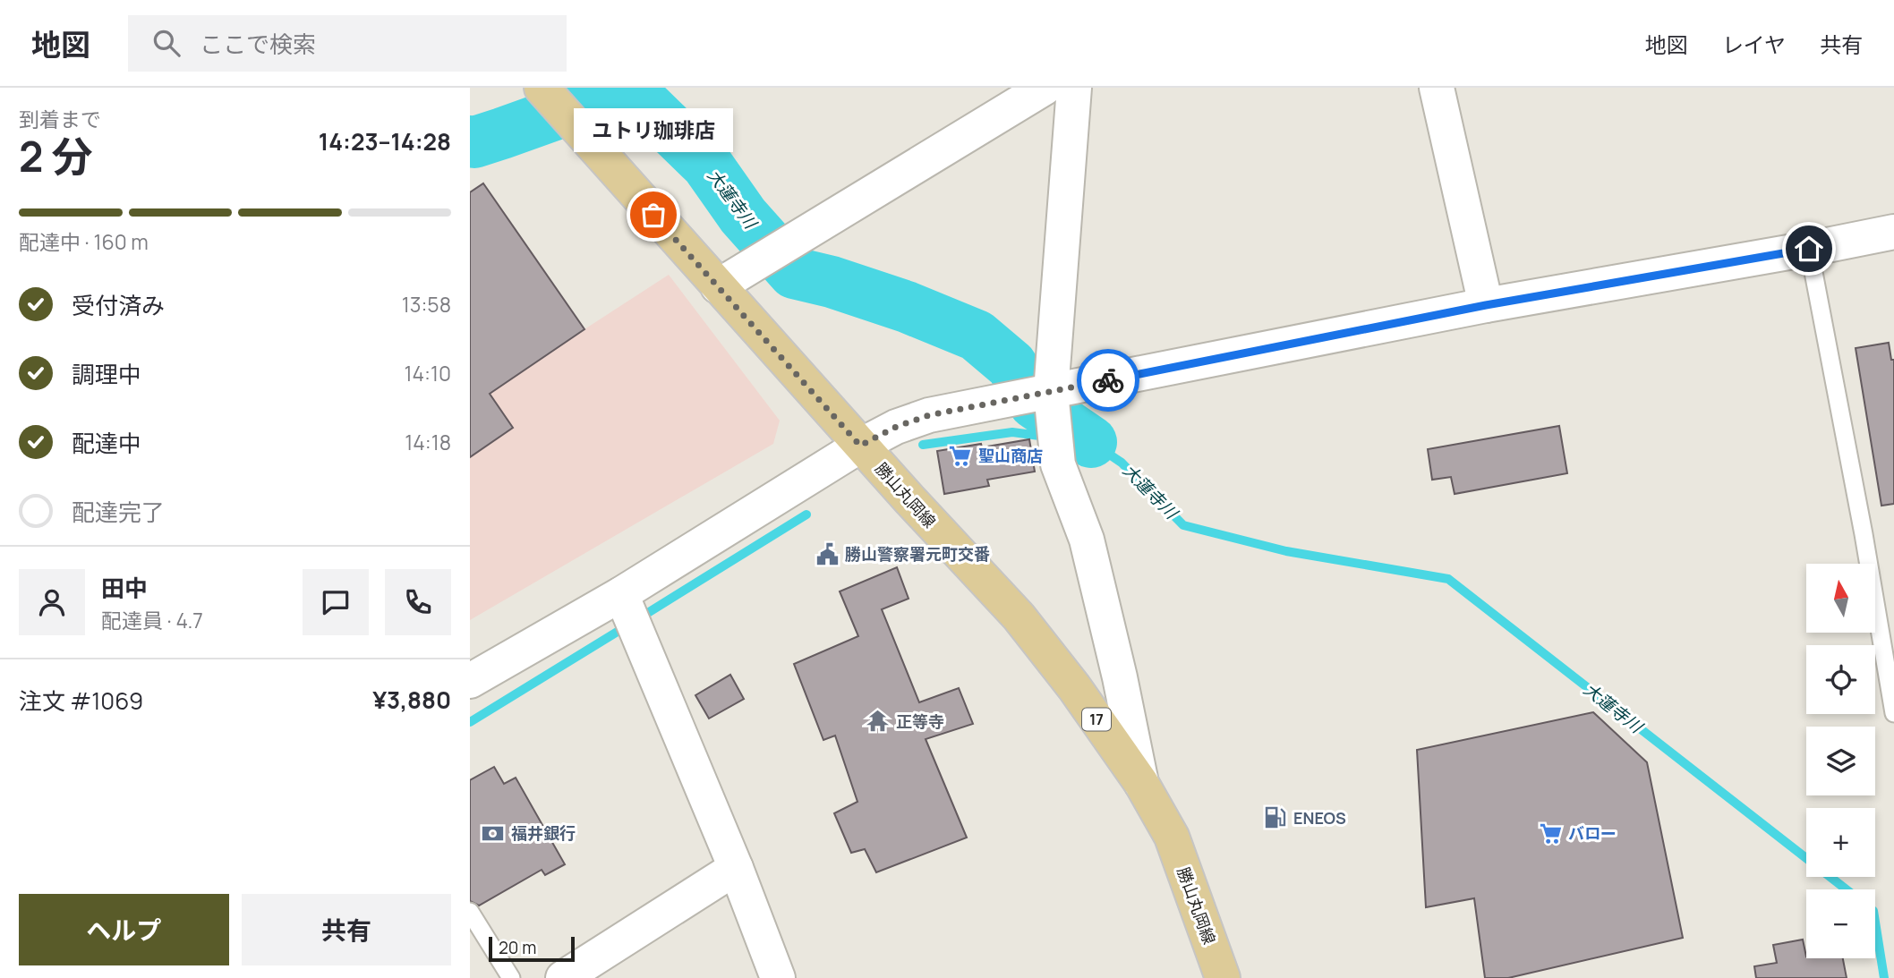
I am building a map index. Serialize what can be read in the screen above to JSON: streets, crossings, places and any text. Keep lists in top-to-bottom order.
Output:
{
  "streets": {
    "main road": ["勝山丸岡線", "17"]
  },
  "water": ["大蓮寺川"],
  "places": {
    "other": ["ユトリ珈琲店"],
    "supermarket": ["聖山商店", "バロー"],
    "public building": ["勝山警察署元町交番"],
    "temple": ["正等寺"],
    "fuel station": ["ENEOS"],
    "bank": ["福井銀行"]
  },
  "scale_bar": "20 m",
  "north": "top",
  "page": {
    "header": "地図",
    "search": "ここで検索",
    "nav": ["地図", "レイヤ", "共有"],
    "heading": ["2 分", "到着まで", "14:23–14:28"],
    "panel": [
      "田中",
      "配達員 · 4.7",
      "注文 #1069",
      "¥3,880"
    ],
    "bubble": "ユトリ珈琲店",
    "bar": "配達中 · 160 m",
    "list": [
      ["受付済み", "13:58"],
      ["調理中", "14:10"],
      ["配達中", "14:18"],
      "配達完了"
    ],
    "map_buttons": ["+", "−"],
    "buttons": ["ヘルプ", "共有"],
    "scale": "20 m"
  }
}
